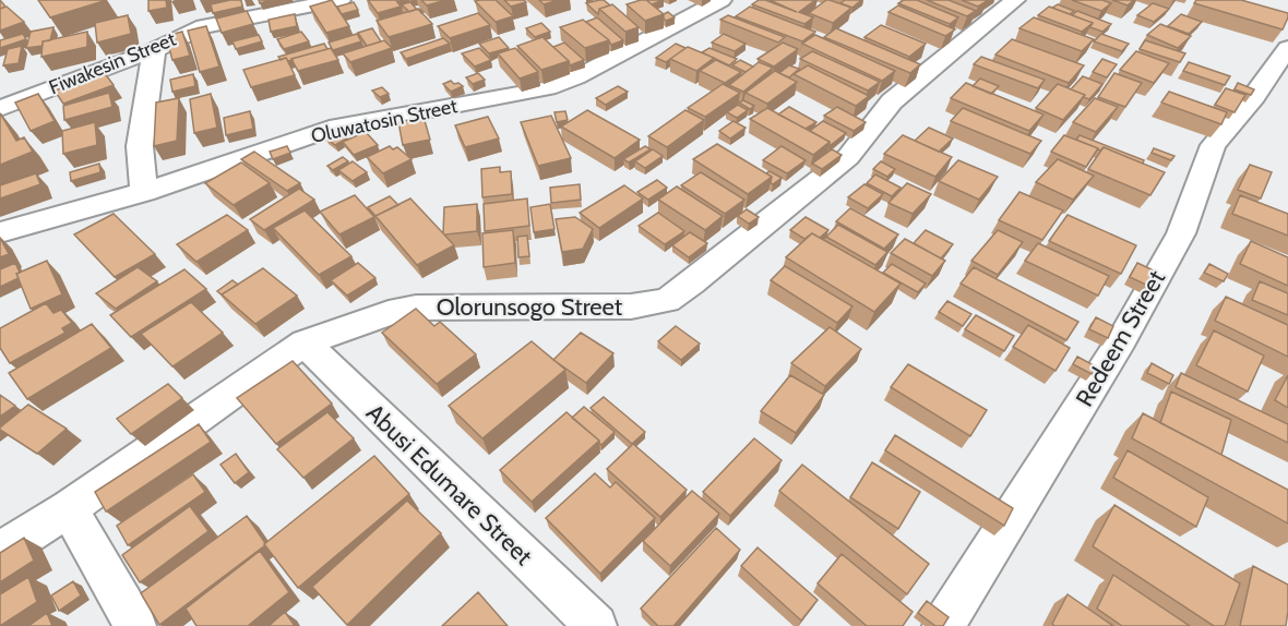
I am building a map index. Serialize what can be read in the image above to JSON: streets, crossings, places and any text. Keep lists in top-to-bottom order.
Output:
{
  "streets": {
    "street": [
      "Fiwakesin Street",
      "Oluwatosin Street",
      "Olorunsogo Street",
      "Redeem Street",
      "Abusi Edumare Street"
    ]
  },
  "crossings": [
    ["Olorunsogo Street", "Abusi Edumare Street"]
  ]
}
